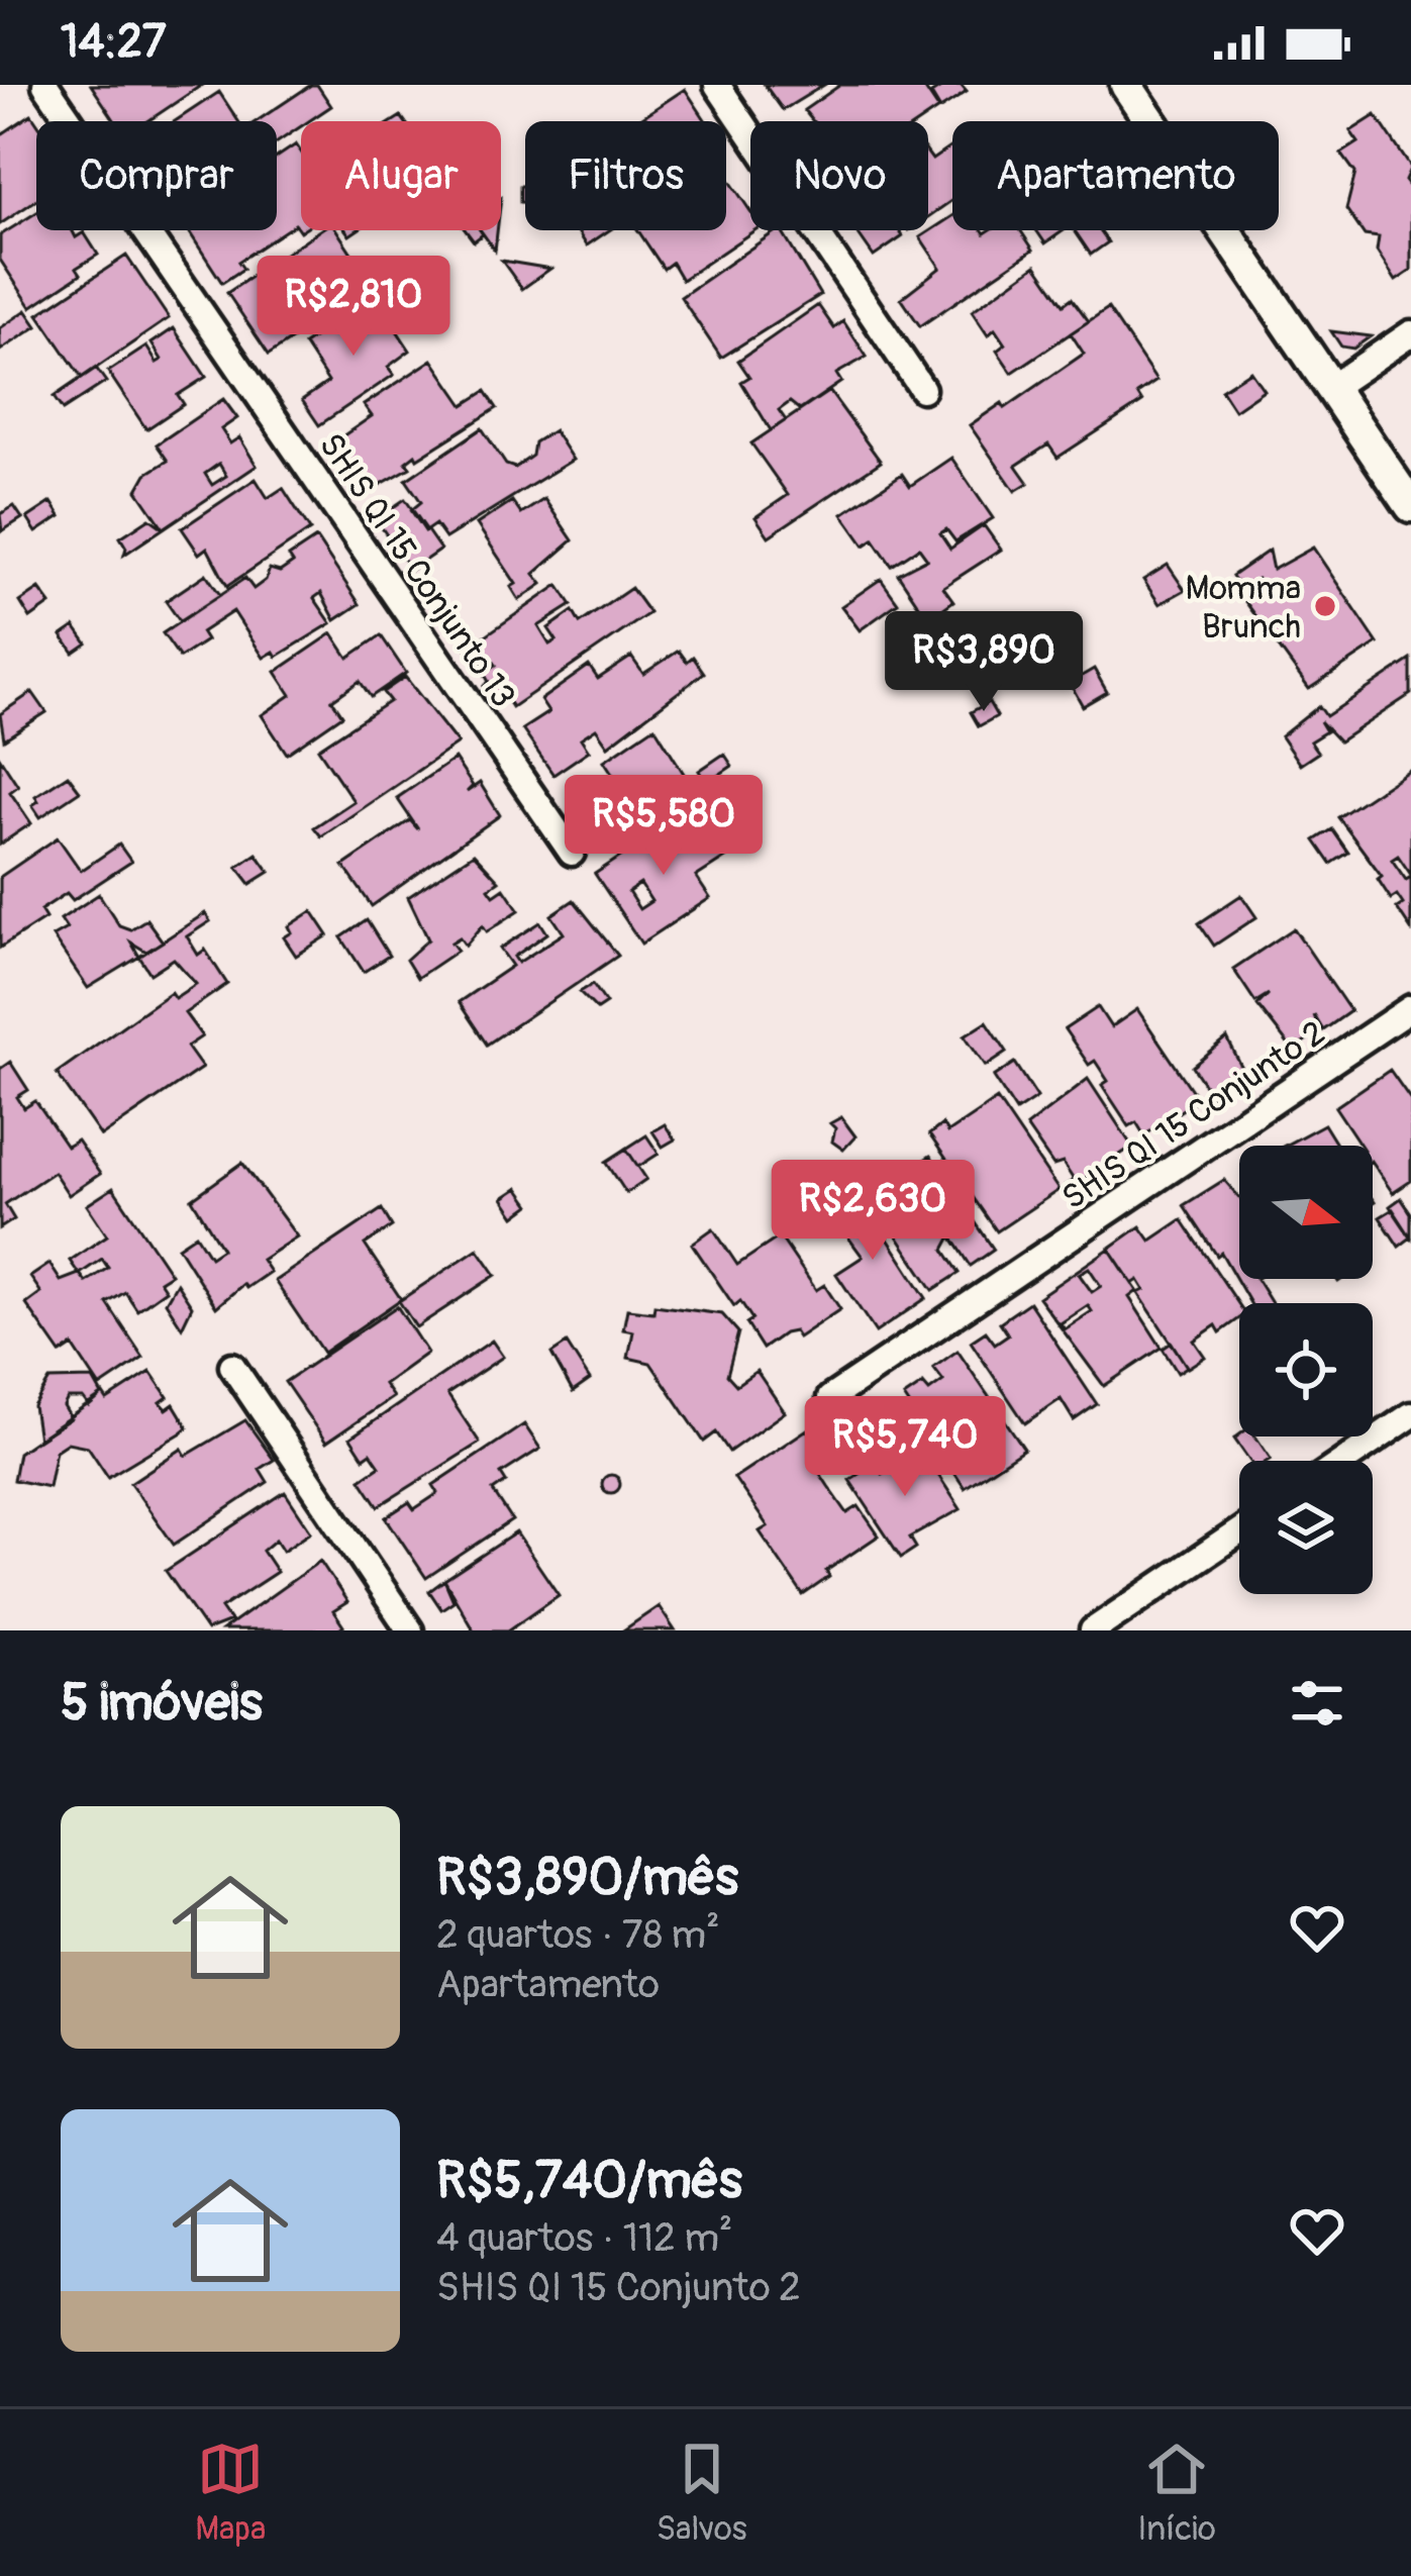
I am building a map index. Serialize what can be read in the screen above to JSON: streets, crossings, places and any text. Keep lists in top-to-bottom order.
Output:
{
  "streets": {
    "street": ["SHIS QI 15 Conjunto 13", "SHIS QI 15 Conjunto 2"]
  },
  "places": ["Momma Brunch"],
  "north": "right",
  "page": {
    "status": "14:27",
    "chip": [
      "Comprar",
      "Alugar",
      "Filtros",
      "Novo",
      "Apartamento"
    ],
    "price": [
      "R$2,810",
      "R$3,890",
      "R$5,580",
      "R$2,630",
      "R$5,740"
    ],
    "heading": "5 imóveis",
    "list": [
      {
        "name": "R$3,890/mês",
        "note": "2 quartos · 78 m² · Apartamento"
      },
      {
        "name": "R$5,740/mês",
        "note": "4 quartos · 112 m² · SHIS QI 15 Conjunto 2"
      }
    ],
    "tabs": ["Mapa", "Salvos", "Início"]
  }
}
